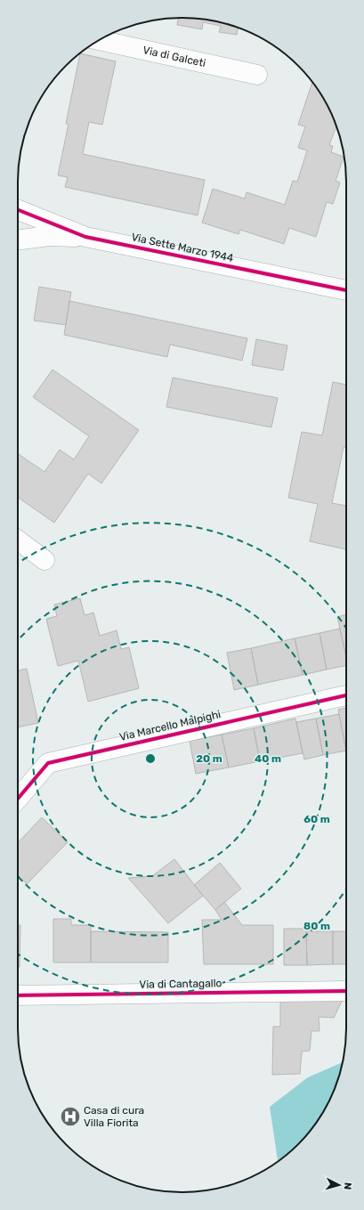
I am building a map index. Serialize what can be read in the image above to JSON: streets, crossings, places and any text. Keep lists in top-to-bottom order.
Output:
{
  "streets": {
    "street": [
      "Via di Galceti",
      "Via Sette Marzo 1944",
      "Via Marcello Malpighi",
      "Via di Cantagallo"
    ]
  },
  "places": {
    "hospital": ["Casa di cura Villa Fiorita"]
  },
  "north": "right",
  "rings": [
    "20 m",
    "40 m",
    "60 m",
    "80 m"
  ]
}
